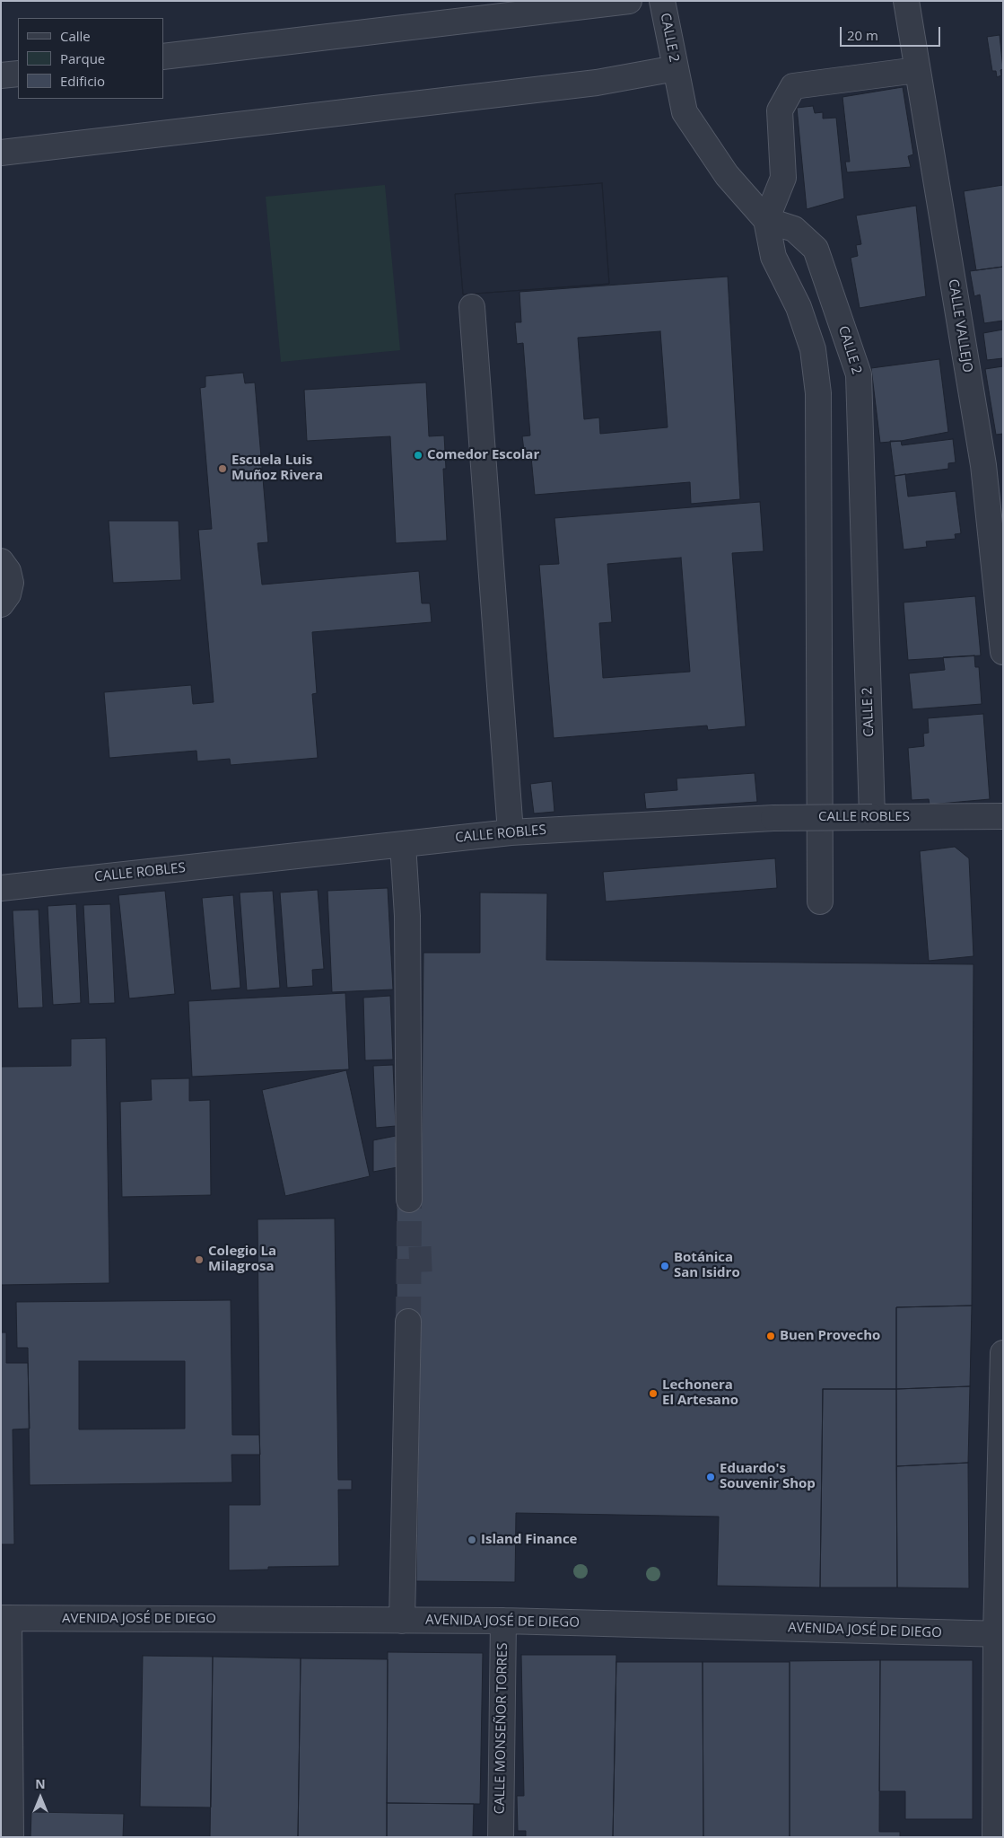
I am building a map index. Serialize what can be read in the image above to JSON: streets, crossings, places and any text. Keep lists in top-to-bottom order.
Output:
{
  "streets": {
    "street": [
      "CALLE 2",
      "CALLE VALLEJO",
      "CALLE ROBLES",
      "AVENIDA JOSÉ DE DIEGO",
      "CALLE MONSEÑOR TORRES"
    ]
  },
  "crossings": [
    ["CALLE 2", "CALLE ROBLES"],
    ["AVENIDA JOSÉ DE DIEGO", "CALLE MONSEÑOR TORRES"]
  ],
  "places": [
    "Comedor Escolar",
    "Escuela Luis Muñoz Rivera",
    "Colegio La Milagrosa",
    "Botánica San Isidro",
    "Buen Provecho",
    "Lechonera El Artesano",
    "Eduardo's Souvenir Shop",
    "Island Finance"
  ],
  "legend": ["Calle", "Parque", "Edificio"],
  "scale_bar": "20 m",
  "north": "top"
}
